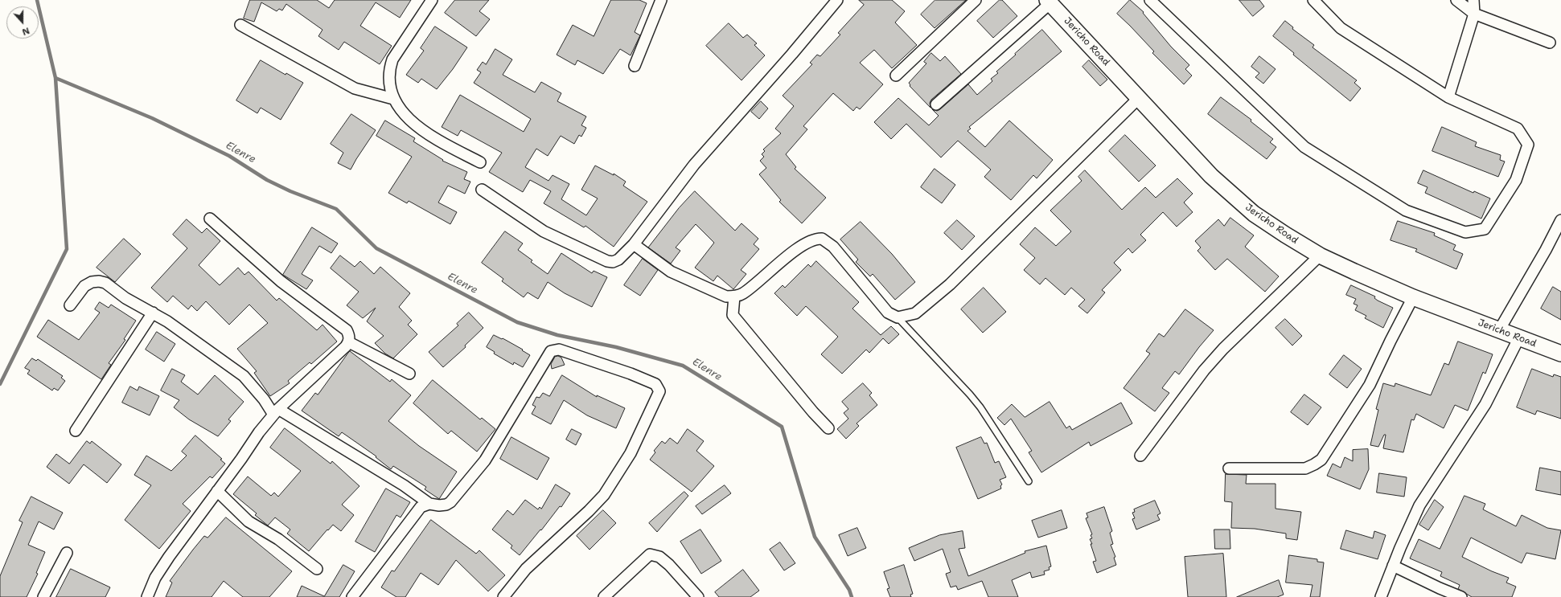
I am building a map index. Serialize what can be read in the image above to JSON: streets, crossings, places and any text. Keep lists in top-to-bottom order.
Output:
{
  "streets": {
    "street": ["Jericho Road"]
  },
  "water": ["Elenre"],
  "north": "bottom"
}
